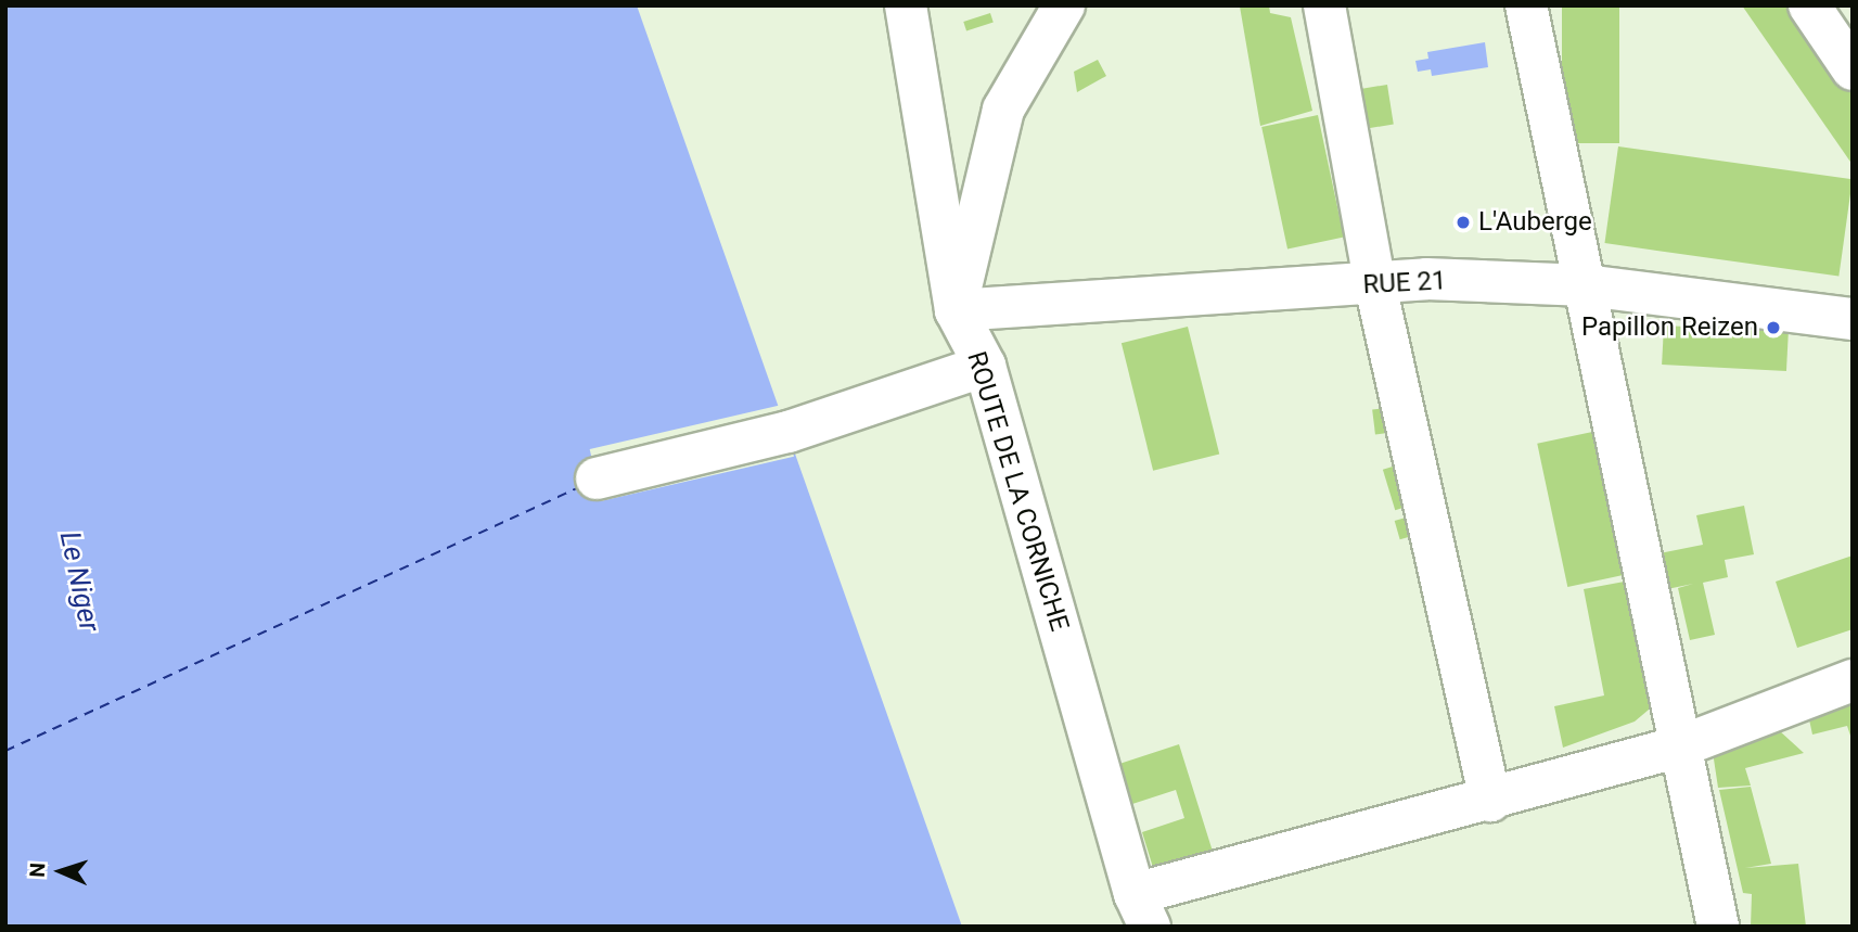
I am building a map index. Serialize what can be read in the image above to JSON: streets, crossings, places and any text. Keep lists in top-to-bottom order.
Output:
{
  "streets": {
    "street": ["RUE 21", "ROUTE DE LA CORNICHE"]
  },
  "crossings": [
    ["RUE 21", "ROUTE DE LA CORNICHE"]
  ],
  "water": ["Le Niger"],
  "places": ["L'Auberge", "Papillon Reizen"],
  "north": "left"
}
